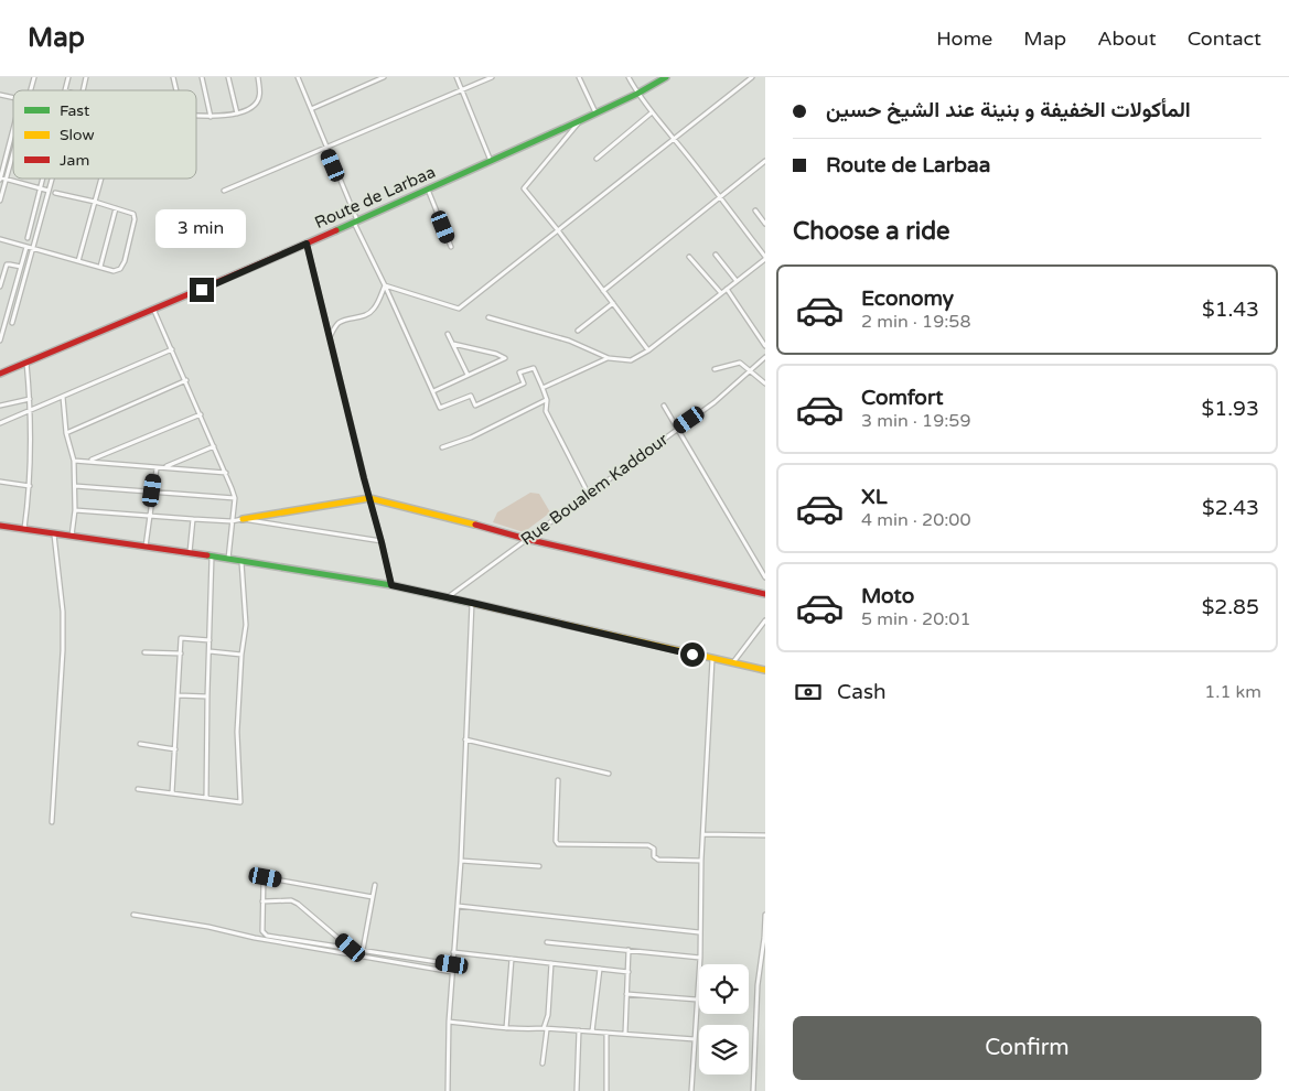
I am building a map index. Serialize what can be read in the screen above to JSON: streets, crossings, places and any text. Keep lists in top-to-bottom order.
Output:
{
  "streets": {
    "street": ["Route de Larbaa", "Rue Boualem Kaddour"]
  },
  "legend": ["Fast", "Slow", "Jam"],
  "page": {
    "header": "Map",
    "nav": [
      "Home",
      "Map",
      "About",
      "Contact"
    ],
    "banner": ["المأكولات الخفيفة و بنينة عند الشيخ حسين", "Route de Larbaa"],
    "heading": "Choose a ride",
    "bubble": "3 min",
    "list": [
      {
        "name": "Economy",
        "note": "2 min · 19:58",
        "value": "$1.43"
      },
      {
        "name": "Comfort",
        "note": "3 min · 19:59",
        "value": "$1.93"
      },
      {
        "name": "XL",
        "note": "4 min · 20:00",
        "value": "$2.43"
      },
      {
        "name": "Moto",
        "note": "5 min · 20:01",
        "value": "$2.85"
      }
    ],
    "pay": ["Cash", "1.1 km"],
    "buttons": "Confirm"
  }
}
